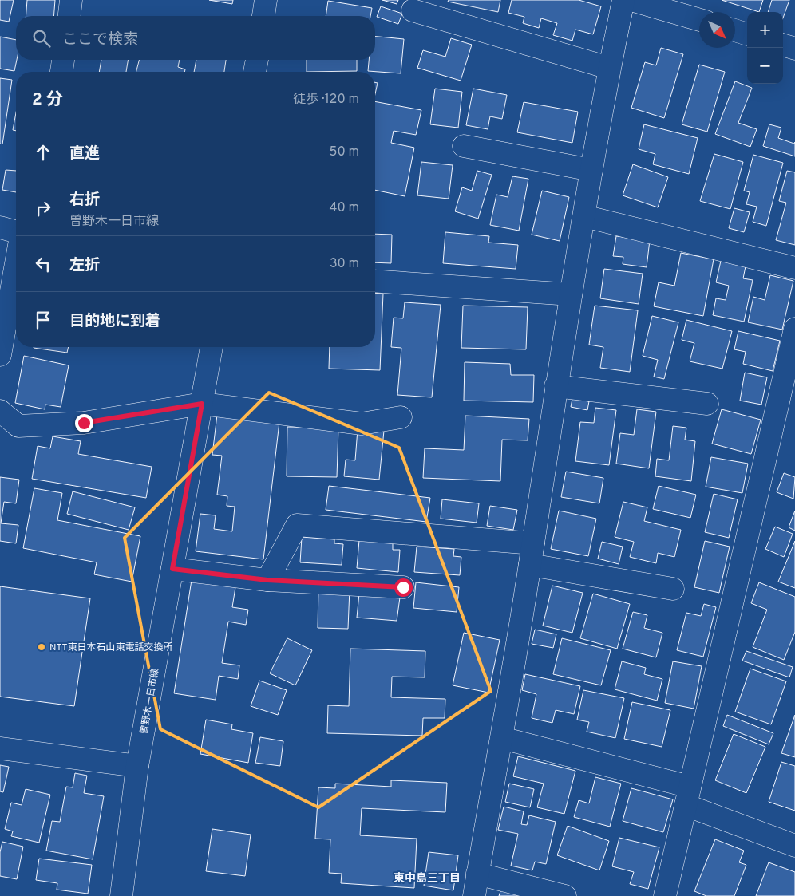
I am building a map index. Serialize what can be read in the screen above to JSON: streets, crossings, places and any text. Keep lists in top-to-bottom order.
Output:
{
  "streets": {
    "street": ["曽野木一日市線"]
  },
  "districts": ["東中島三丁目"],
  "places": ["NTT東日本石山東電話交換所"],
  "north": "bottom right",
  "page": {
    "map_buttons": ["+", "−"],
    "search": "ここで検索",
    "heading": ["2 分", "徒歩 · 120 m"],
    "list": [
      ["直進", "50 m"],
      ["右折", "曽野木一日市線", "40 m"],
      ["左折", "30 m"],
      "目的地に到着"
    ]
  }
}
